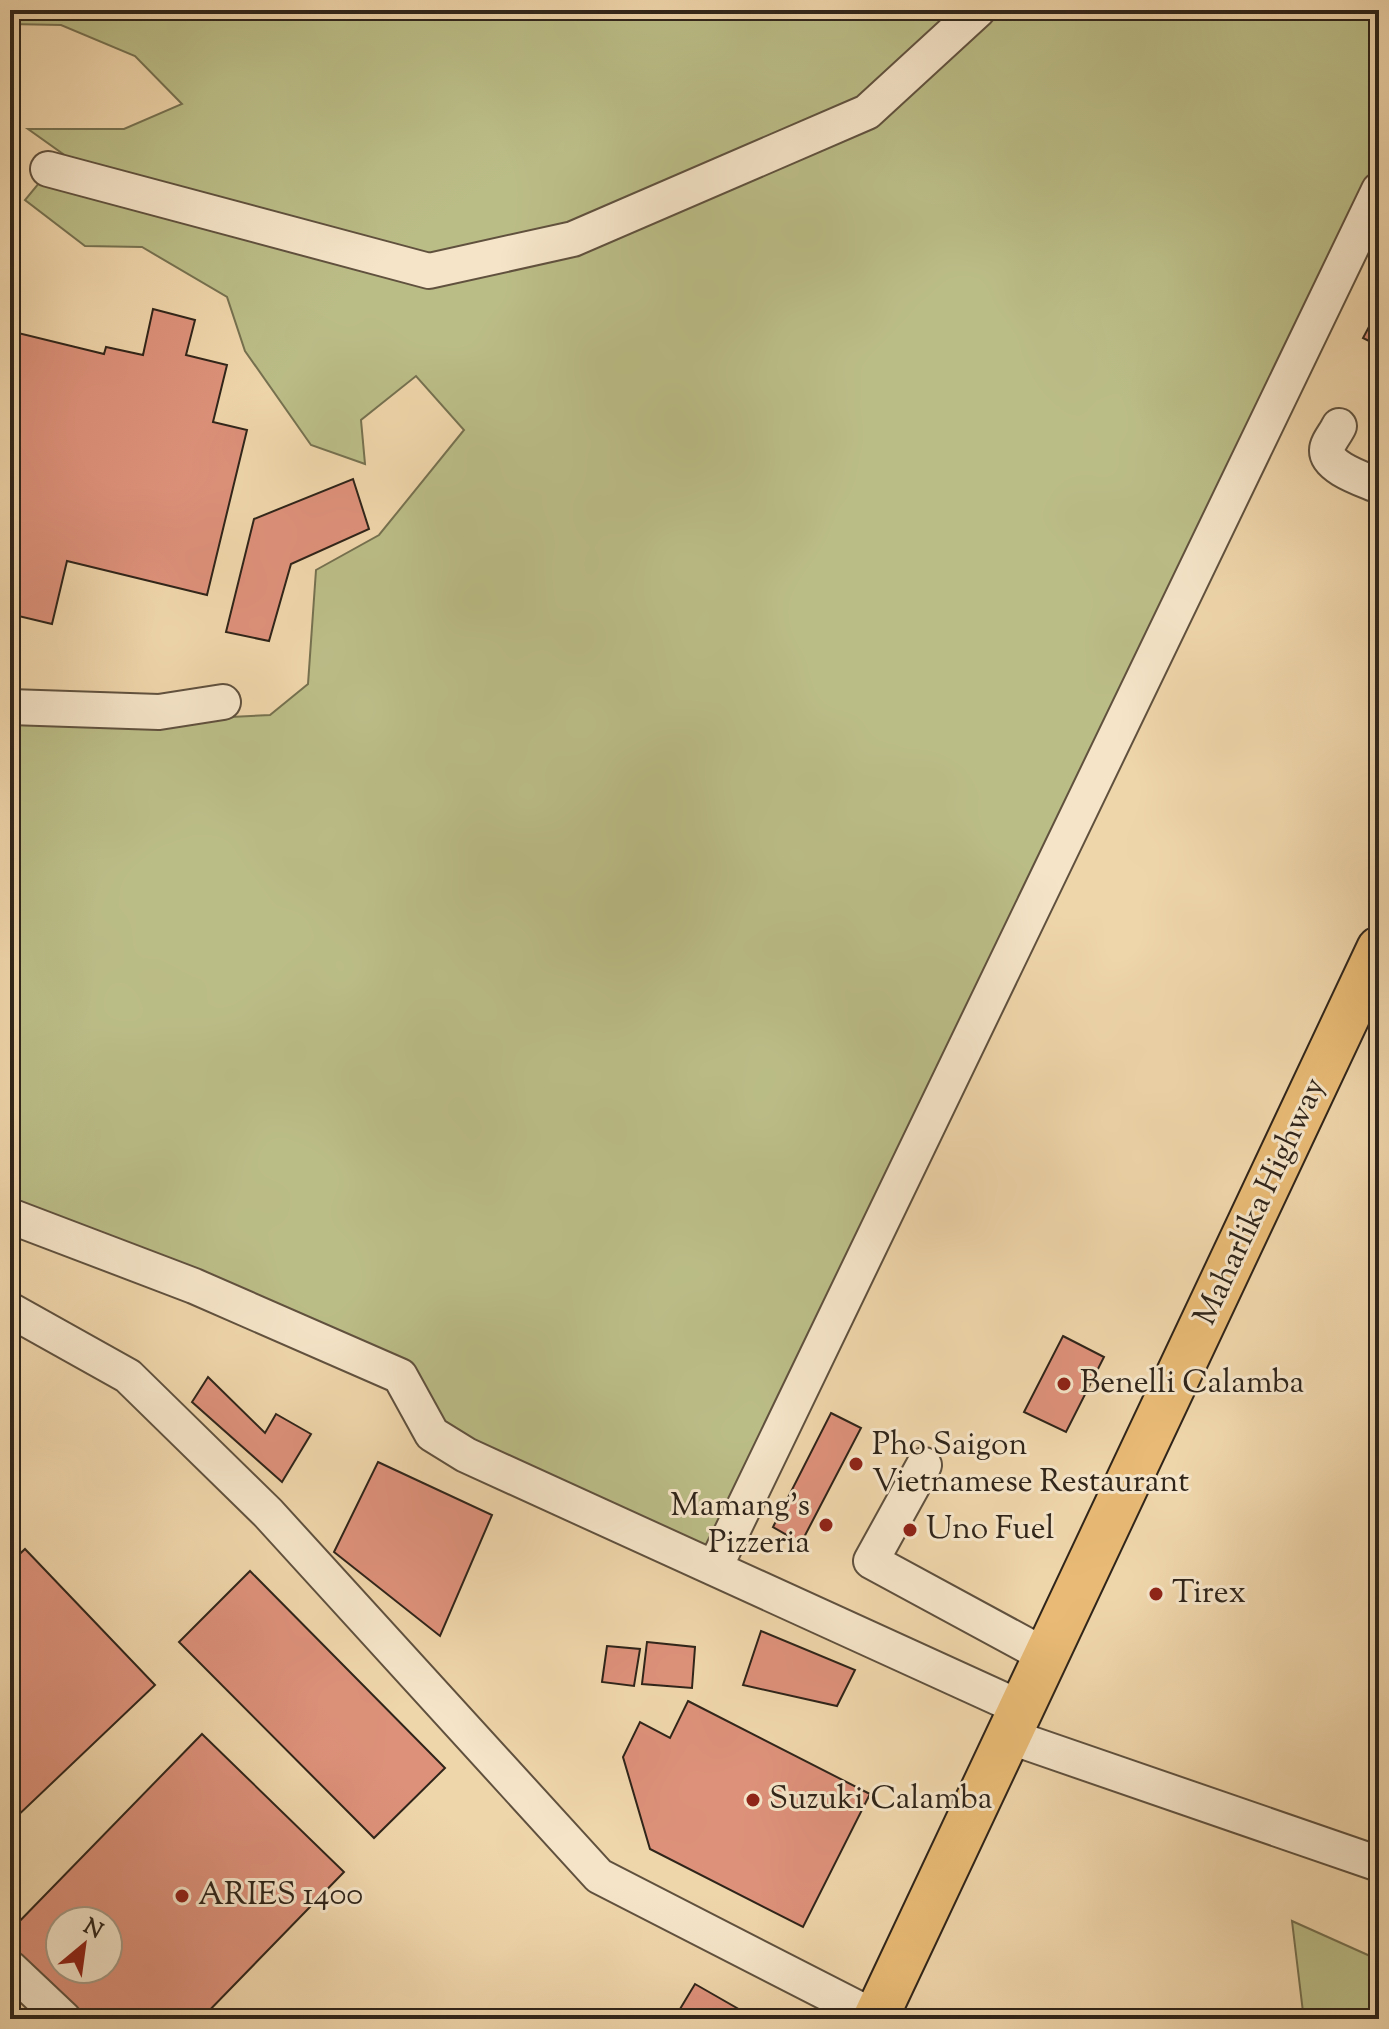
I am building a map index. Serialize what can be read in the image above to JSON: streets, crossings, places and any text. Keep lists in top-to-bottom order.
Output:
{
  "streets": {
    "highway": ["Maharlika Highway"]
  },
  "places": [
    "Benelli Calamba",
    "Pho Saigon Vietnamese Restaurant",
    "Mamang's Pizzeria",
    "Uno Fuel",
    "Tirex",
    "Suzuki Calamba",
    "ARIES 1400"
  ],
  "north": "top right"
}
